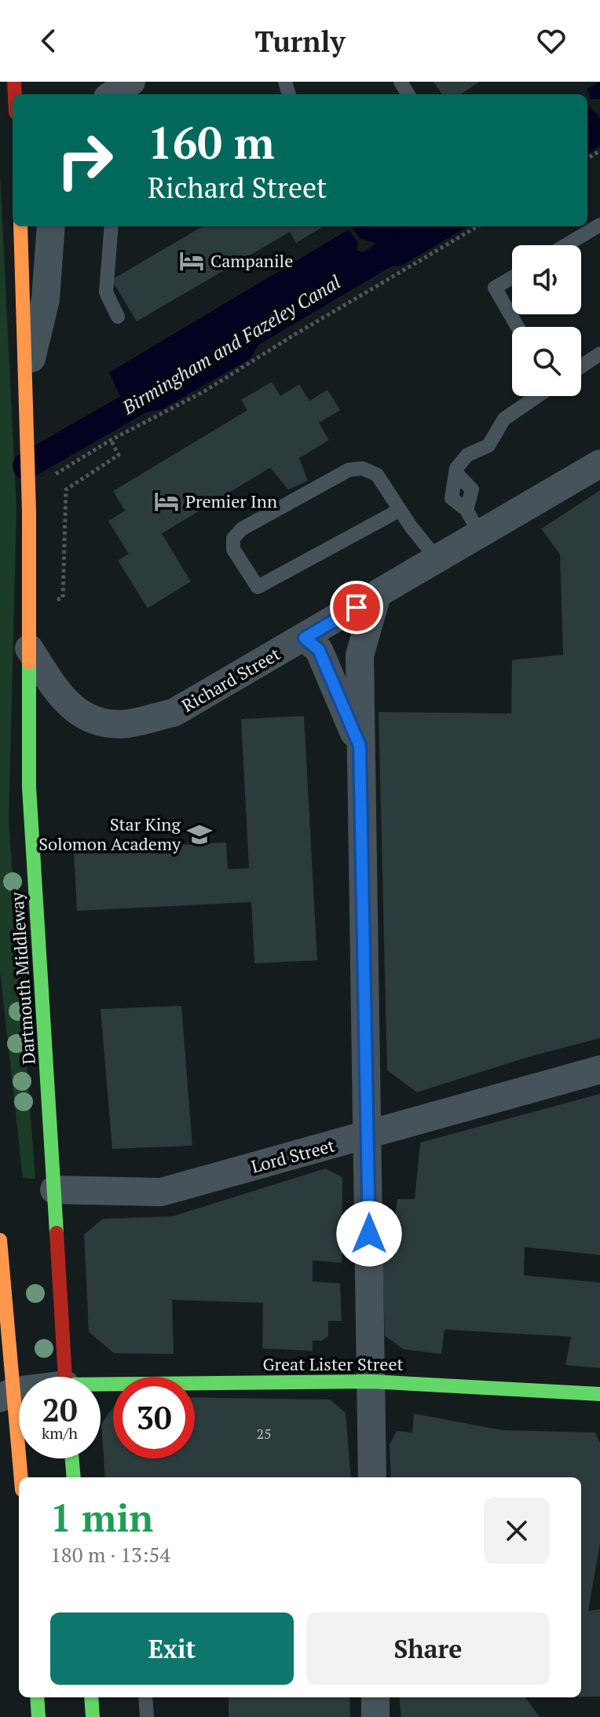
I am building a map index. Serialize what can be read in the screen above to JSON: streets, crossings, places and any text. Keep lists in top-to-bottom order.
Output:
{
  "streets": {
    "main road": ["Dartmouth Middleway", "Great Lister Street"],
    "street": ["Richard Street", "Lord Street"]
  },
  "crossings": [
    ["Richard Street", "Dartmouth Middleway"],
    ["Dartmouth Middleway", "Lord Street"]
  ],
  "water": ["Birmingham and Fazeley Canal"],
  "places": {
    "hotel": ["Campanile", "Premier Inn"],
    "school or university": ["Star King Solomon Academy"]
  },
  "house_numbers": ["25"],
  "page": {
    "header": "Turnly",
    "turn": ["160 m", "Richard Street"],
    "speed": "20 km/h",
    "limit": "30",
    "heading": ["1 min", "180 m · 13:54"],
    "buttons": ["Exit", "Share"]
  }
}
